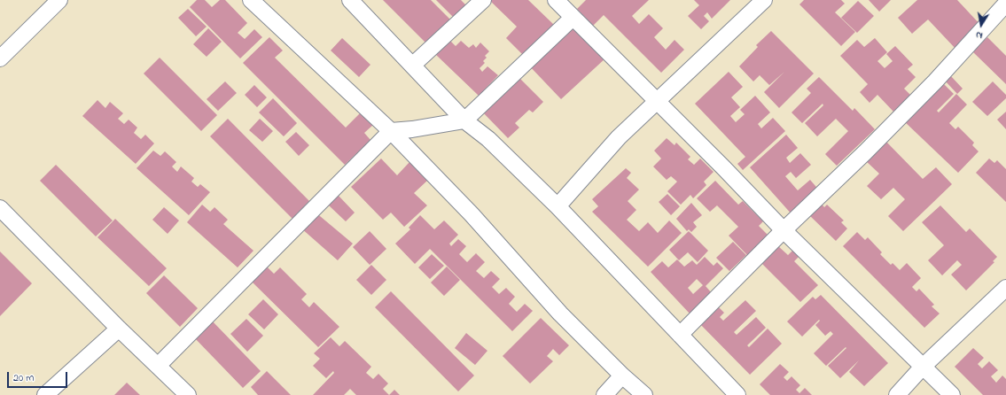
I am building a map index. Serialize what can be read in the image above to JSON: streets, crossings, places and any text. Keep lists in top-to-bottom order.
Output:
{
  "scale_bar": "20 m",
  "north": "bottom"
}
